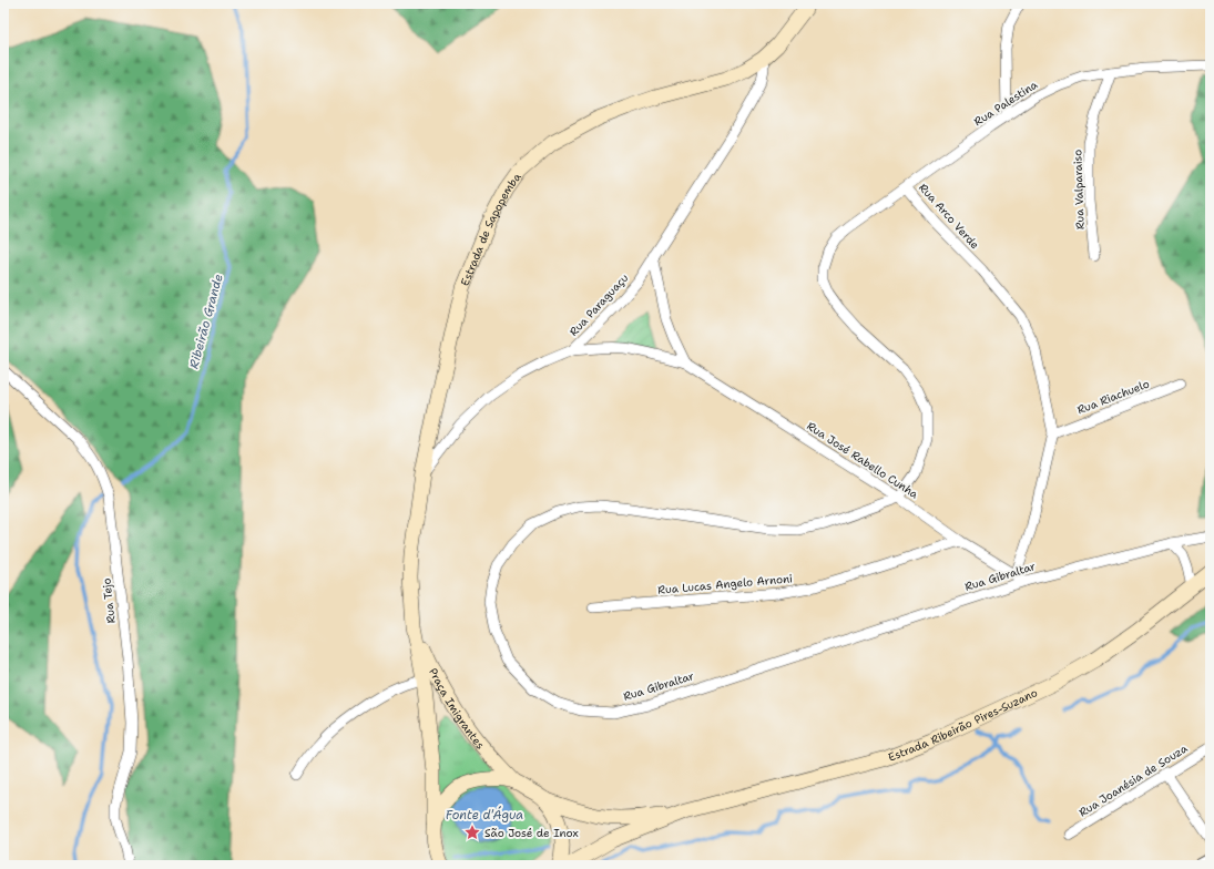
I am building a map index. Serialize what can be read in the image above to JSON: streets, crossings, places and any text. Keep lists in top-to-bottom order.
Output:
{
  "streets": {
    "main road": ["Estrada de Sapopemba", "Praça Imigrantes", "Estrada Ribeirão Pires-Suzano"],
    "street": [
      "Rua Palestina",
      "Rua Valparaiso",
      "Rua Arco Verde",
      "Rua Paraguaçu",
      "Rua Riachuelo",
      "Rua José Rabello Cunha",
      "Rua Gibraltar",
      "Rua Lucas Angelo Arnoni",
      "Rua Tejo",
      "Rua Joanésia de Souza"
    ]
  },
  "crossings": [
    ["Rua Palestina", "Rua Valparaiso"],
    ["Rua Palestina", "Rua Arco Verde"],
    ["Rua Arco Verde", "Rua Riachuelo"],
    ["Rua Arco Verde", "Rua José Rabello Cunha"],
    ["Rua Arco Verde", "Rua Gibraltar"],
    ["Estrada de Sapopemba", "Rua Paraguaçu"],
    ["Estrada de Sapopemba", "Praça Imigrantes"],
    ["Rua Paraguaçu", "Rua José Rabello Cunha"],
    ["Rua José Rabello Cunha", "Rua Gibraltar"],
    ["Rua José Rabello Cunha", "Rua Lucas Angelo Arnoni"]
  ],
  "water": ["Ribeirão Grande", "Fonte d'Água"],
  "places": {
    "place": ["São José de Inox"]
  }
}
